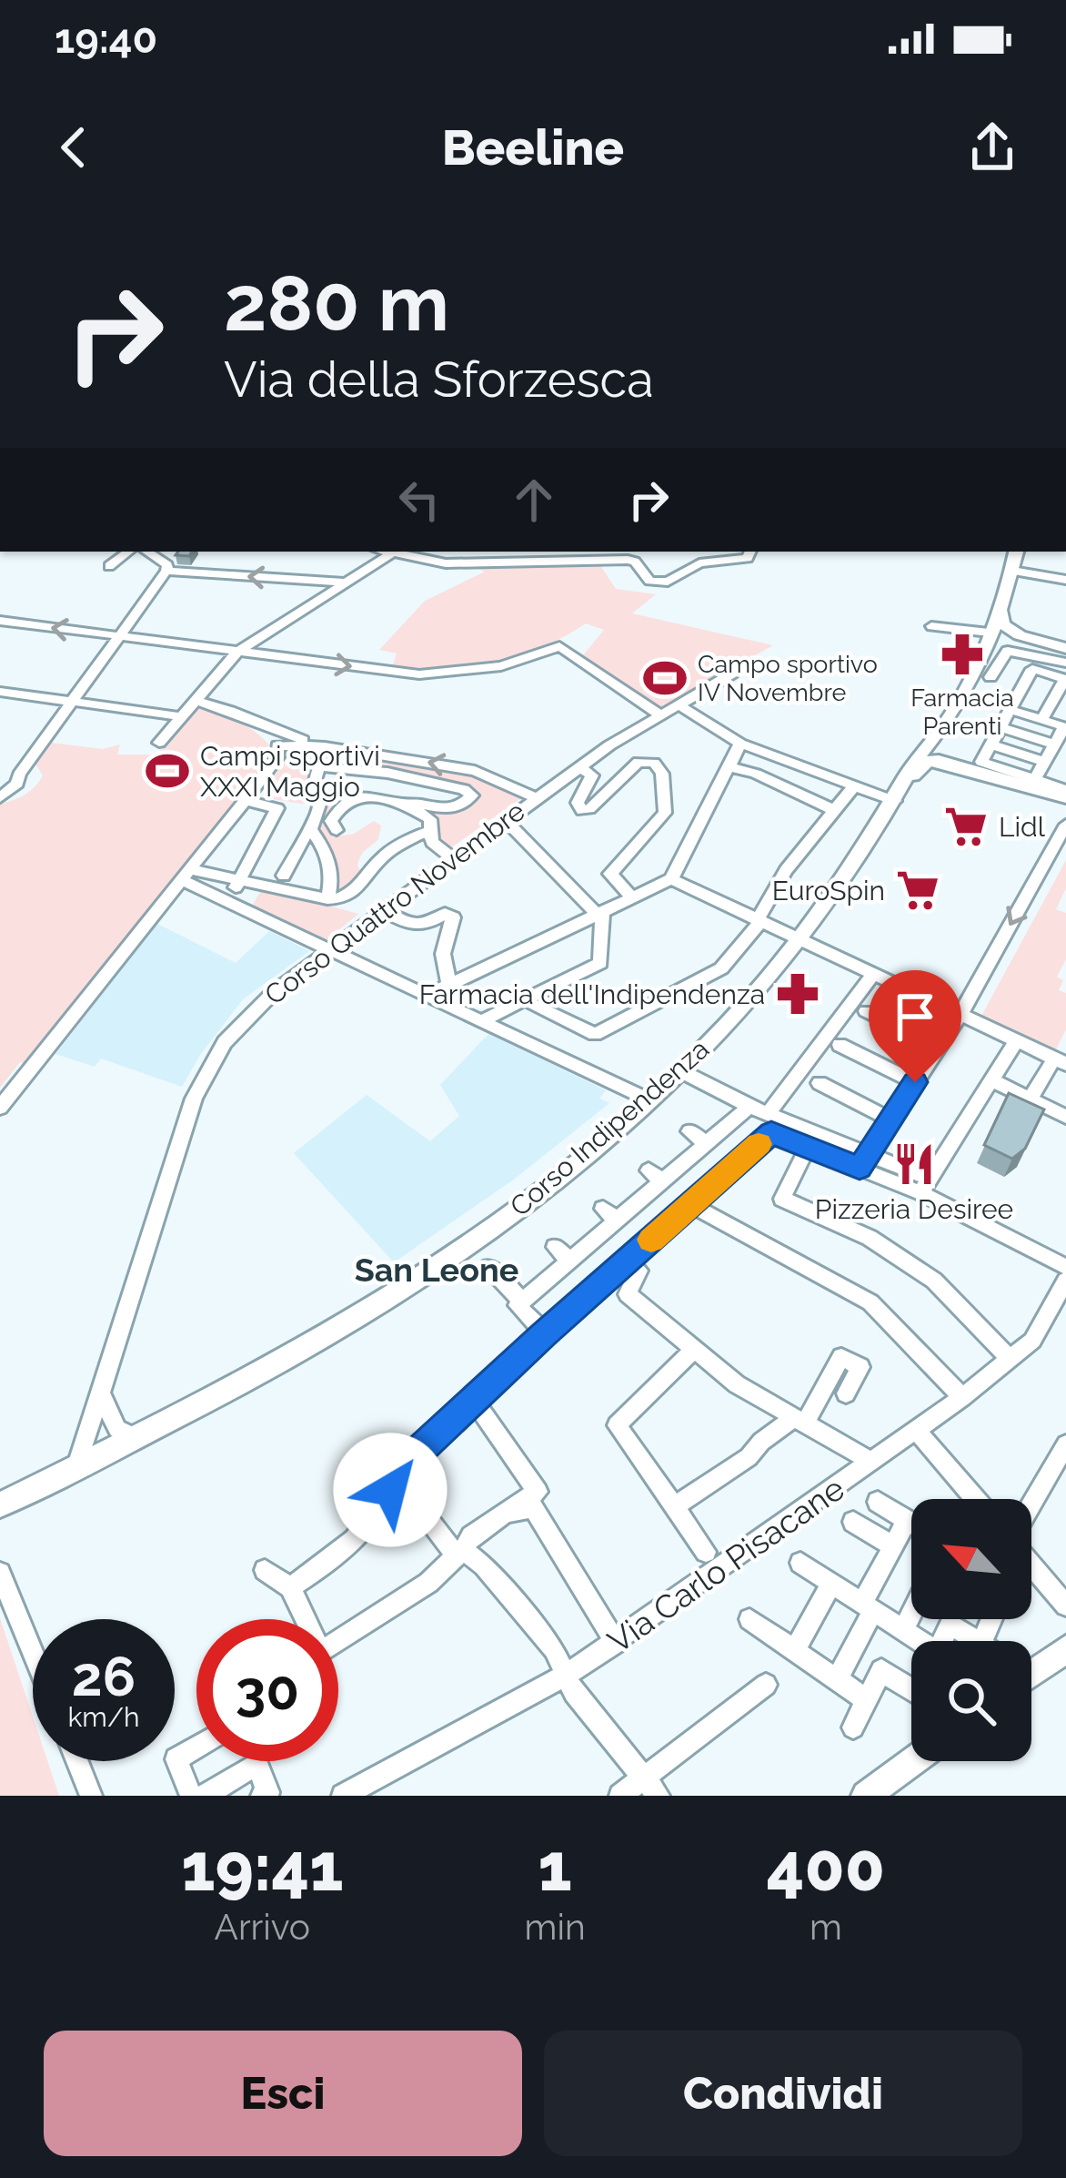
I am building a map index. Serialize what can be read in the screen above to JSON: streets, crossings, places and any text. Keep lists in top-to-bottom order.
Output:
{
  "streets": {
    "main road": ["Corso Indipendenza"],
    "street": ["Corso Quattro Novembre", "Via Carlo Pisacane"]
  },
  "crossings": [
    ["Corso Quattro Novembre", "Corso Indipendenza"]
  ],
  "districts": ["San Leone"],
  "places": {
    "pharmacy": ["Farmacia Parenti", "Farmacia dell'Indipendenza"],
    "sports": ["Campo sportivo IV Novembre", "Campi sportivi XXXI Maggio"],
    "supermarket": ["Lidl", "EuroSpin"],
    "restaurant": ["Pizzeria Desiree"]
  },
  "north": "top left",
  "page": {
    "status": "19:40",
    "header": "Beeline",
    "turn": ["280 m", "Via della Sforzesca"],
    "speed": "26 km/h",
    "limit": "30",
    "eta": [
      "19:41",
      "Arrivo",
      "1",
      "min",
      "400",
      "m"
    ],
    "buttons": ["Esci", "Condividi"]
  }
}
